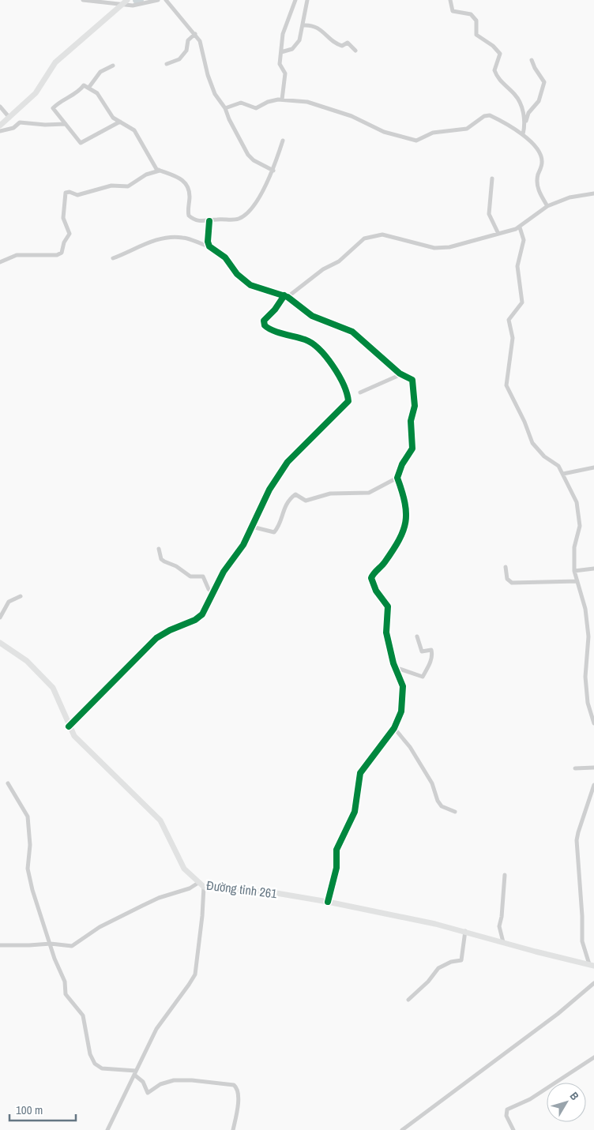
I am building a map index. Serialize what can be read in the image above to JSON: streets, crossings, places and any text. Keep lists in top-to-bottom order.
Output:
{
  "streets": {
    "main road": ["Đường tỉnh 261"]
  },
  "scale_bar": "100 m",
  "north": "top right"
}
